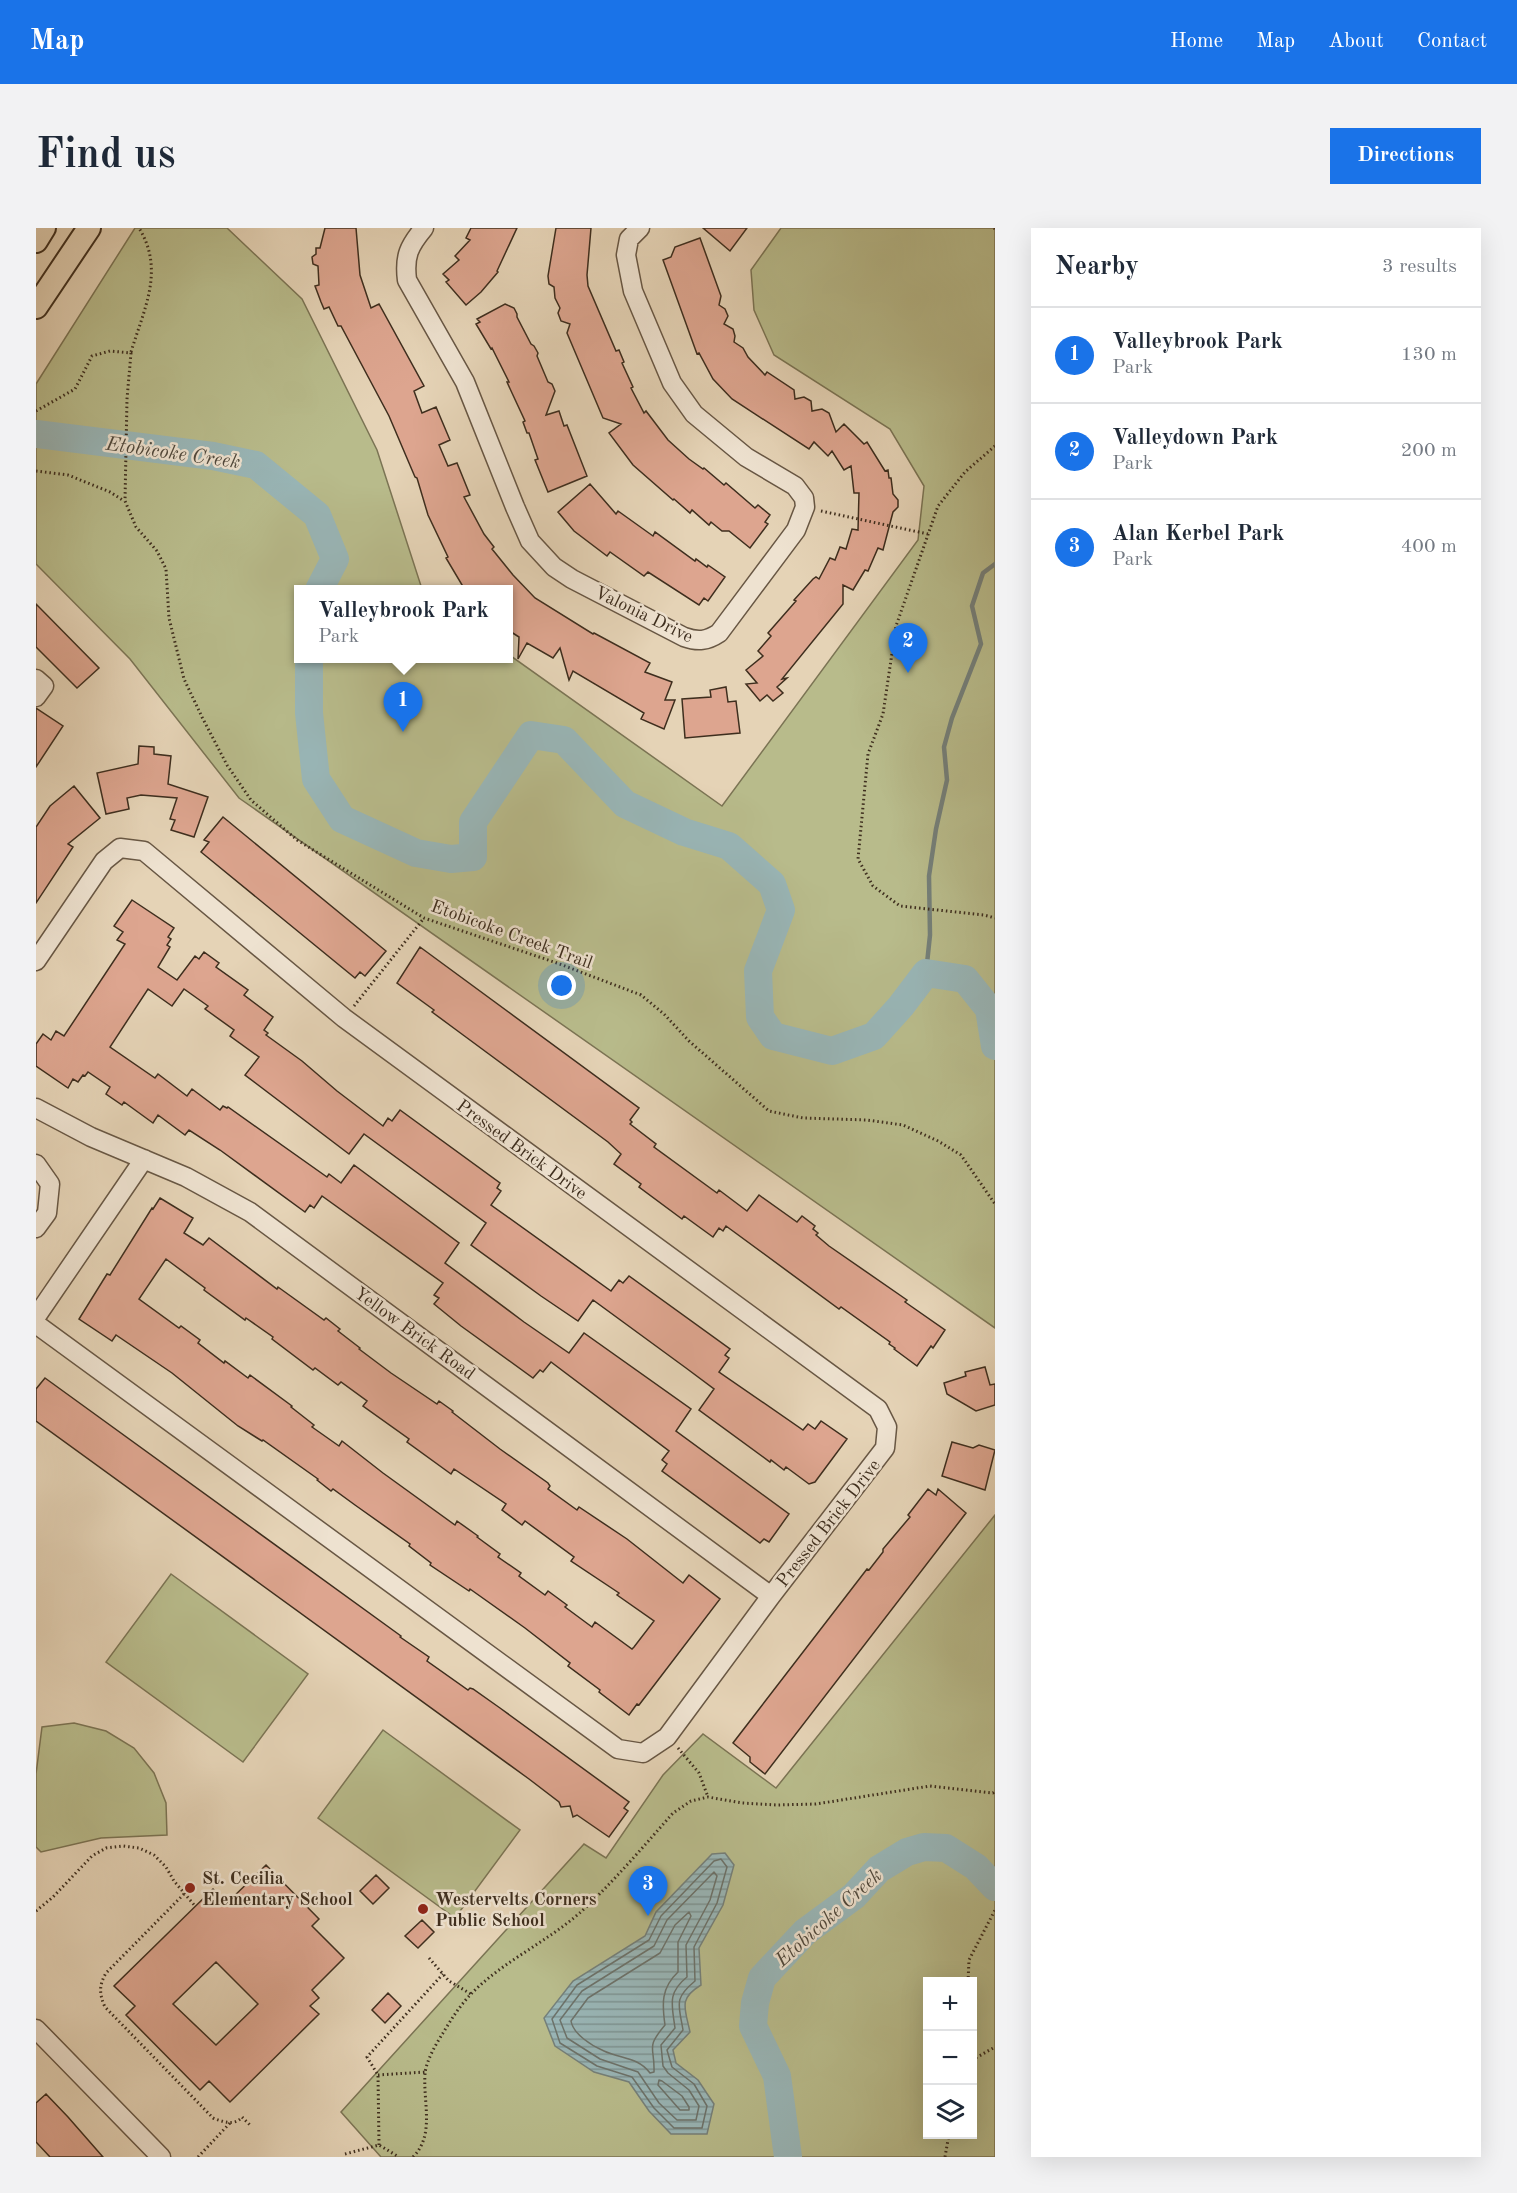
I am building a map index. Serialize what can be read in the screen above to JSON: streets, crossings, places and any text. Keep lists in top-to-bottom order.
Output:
{
  "streets": {
    "street": ["Valonia Drive", "Pressed Brick Drive", "Yellow Brick Road"],
    "path": ["Etobicoke Creek Trail"]
  },
  "crossings": [
    ["Pressed Brick Drive", "Yellow Brick Road"]
  ],
  "water": ["Etobicoke Creek"],
  "places": ["St. Cecilia Elementary School", "Westervelts Corners Public School"],
  "page": {
    "header": "Map",
    "nav": [
      "Home",
      "Map",
      "About",
      "Contact"
    ],
    "buttons": "Directions",
    "title": "Find us",
    "heading": ["Nearby", "3 results"],
    "list": [
      {
        "mark": "1",
        "name": "Valleybrook Park",
        "note": "Park",
        "value": "130 m"
      },
      {
        "mark": "2",
        "name": "Valleydown Park",
        "note": "Park",
        "value": "200 m"
      },
      {
        "mark": "3",
        "name": "Alan Kerbel Park",
        "note": "Park",
        "value": "400 m"
      }
    ],
    "popup": ["Valleybrook Park", "Park"],
    "pins": ["2", "1", "3"],
    "map_buttons": ["+", "−"]
  }
}
